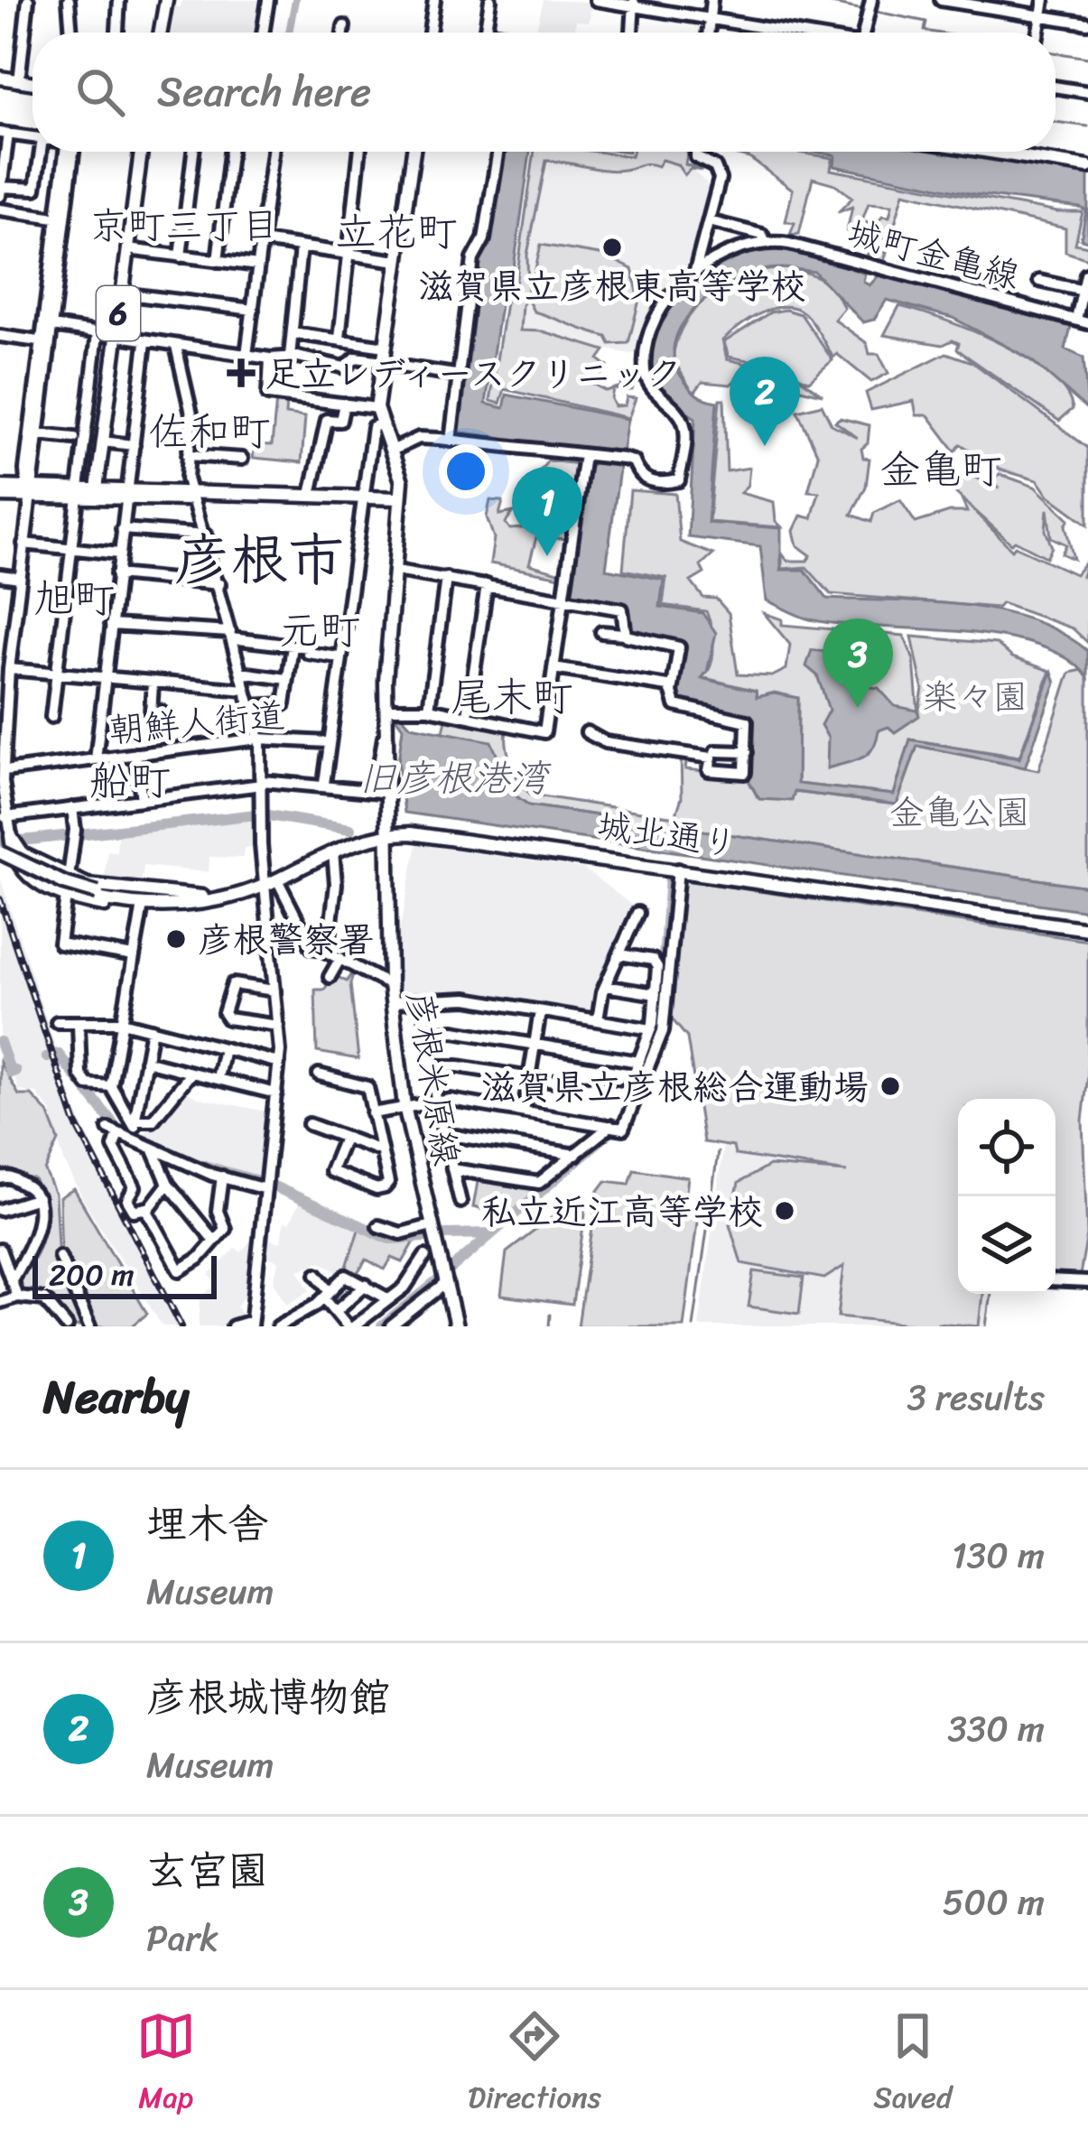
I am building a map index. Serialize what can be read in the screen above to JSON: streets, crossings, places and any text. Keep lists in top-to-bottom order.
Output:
{
  "streets": {
    "main road": ["6", "城北通り", "彦根米原線"],
    "street": ["城町金亀線", "朝鮮人街道"]
  },
  "crossings": [
    ["朝鮮人街道", "彦根米原線"],
    ["城北通り", "彦根米原線"]
  ],
  "districts": [
    "京町三丁目",
    "立花町",
    "佐和町",
    "金亀町",
    "彦根市",
    "旭町",
    "元町",
    "尾末町",
    "船町"
  ],
  "water": ["旧彦根港湾"],
  "parks": ["楽々園", "金亀公園"],
  "places": {
    "other": [
      "滋賀県立彦根東高等学校",
      "彦根警察署",
      "滋賀県立彦根総合運動場",
      "私立近江高等学校"
    ],
    "health": ["足立レディースクリニック"]
  },
  "scale_bar": "200 m",
  "page": {
    "search": "Search here",
    "pins": ["2", "1", "3"],
    "scale": "200 m",
    "heading": ["Nearby", "3 results"],
    "list": [
      {
        "mark": "1",
        "name": "埋木舎",
        "note": "Museum",
        "value": "130 m"
      },
      {
        "mark": "2",
        "name": "彦根城博物館",
        "note": "Museum",
        "value": "330 m"
      },
      {
        "mark": "3",
        "name": "玄宮園",
        "note": "Park",
        "value": "500 m"
      }
    ],
    "nav": ["Map", "Directions", "Saved"]
  }
}
